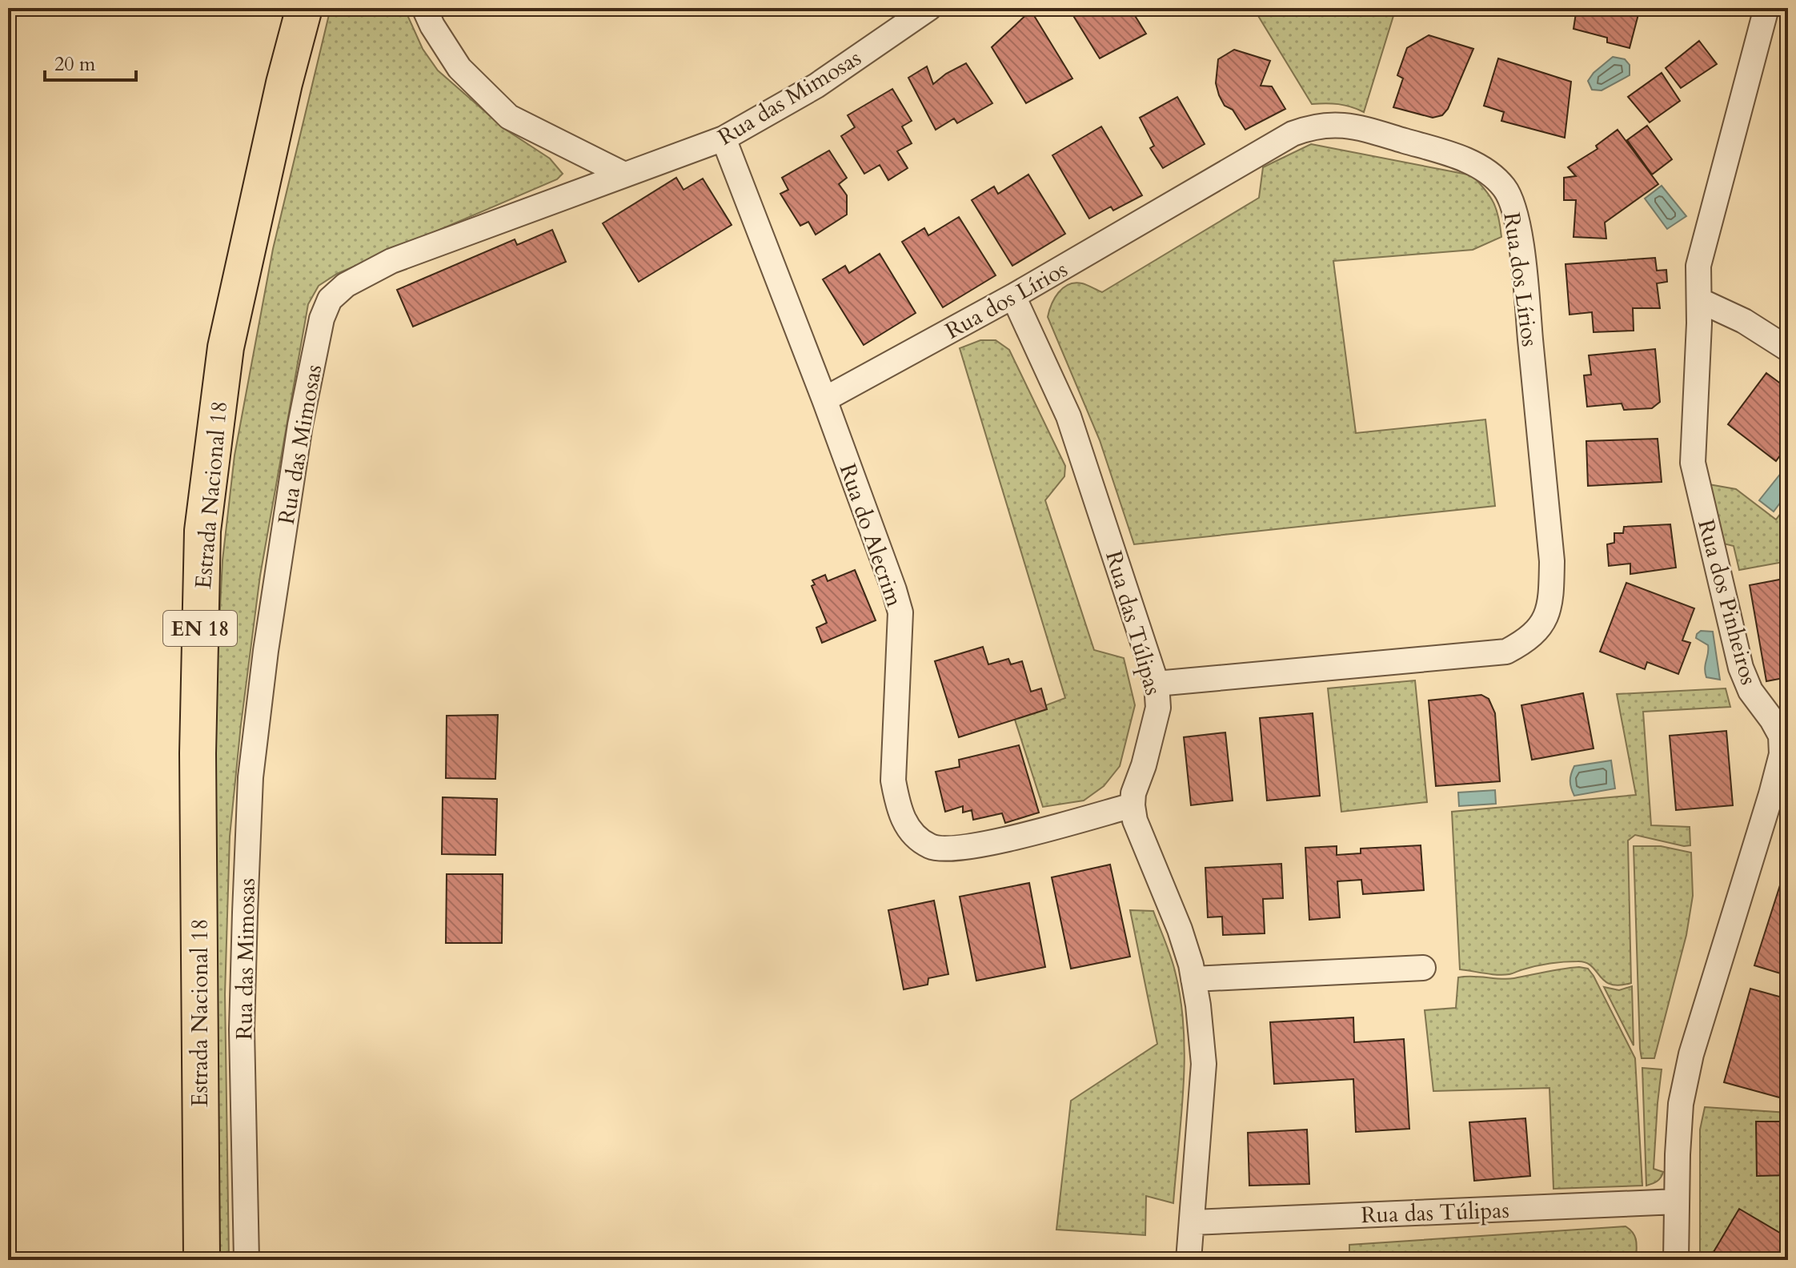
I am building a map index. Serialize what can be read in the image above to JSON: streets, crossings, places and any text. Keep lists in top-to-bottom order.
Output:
{
  "streets": {
    "main road": ["Estrada Nacional 18", "EN 18"],
    "street": [
      "Rua das Mimosas",
      "Rua dos Lírios",
      "Rua do Alecrim",
      "Rua dos Pinheiros",
      "Rua das Túlipas"
    ]
  },
  "crossings": [
    ["Rua das Mimosas", "Rua do Alecrim"],
    ["Rua dos Lírios", "Rua do Alecrim"],
    ["Rua dos Lírios", "Rua das Túlipas"],
    ["Rua do Alecrim", "Rua das Túlipas"],
    ["Rua dos Pinheiros", "Rua das Túlipas"]
  ],
  "scale_bar": "20 m"
}
